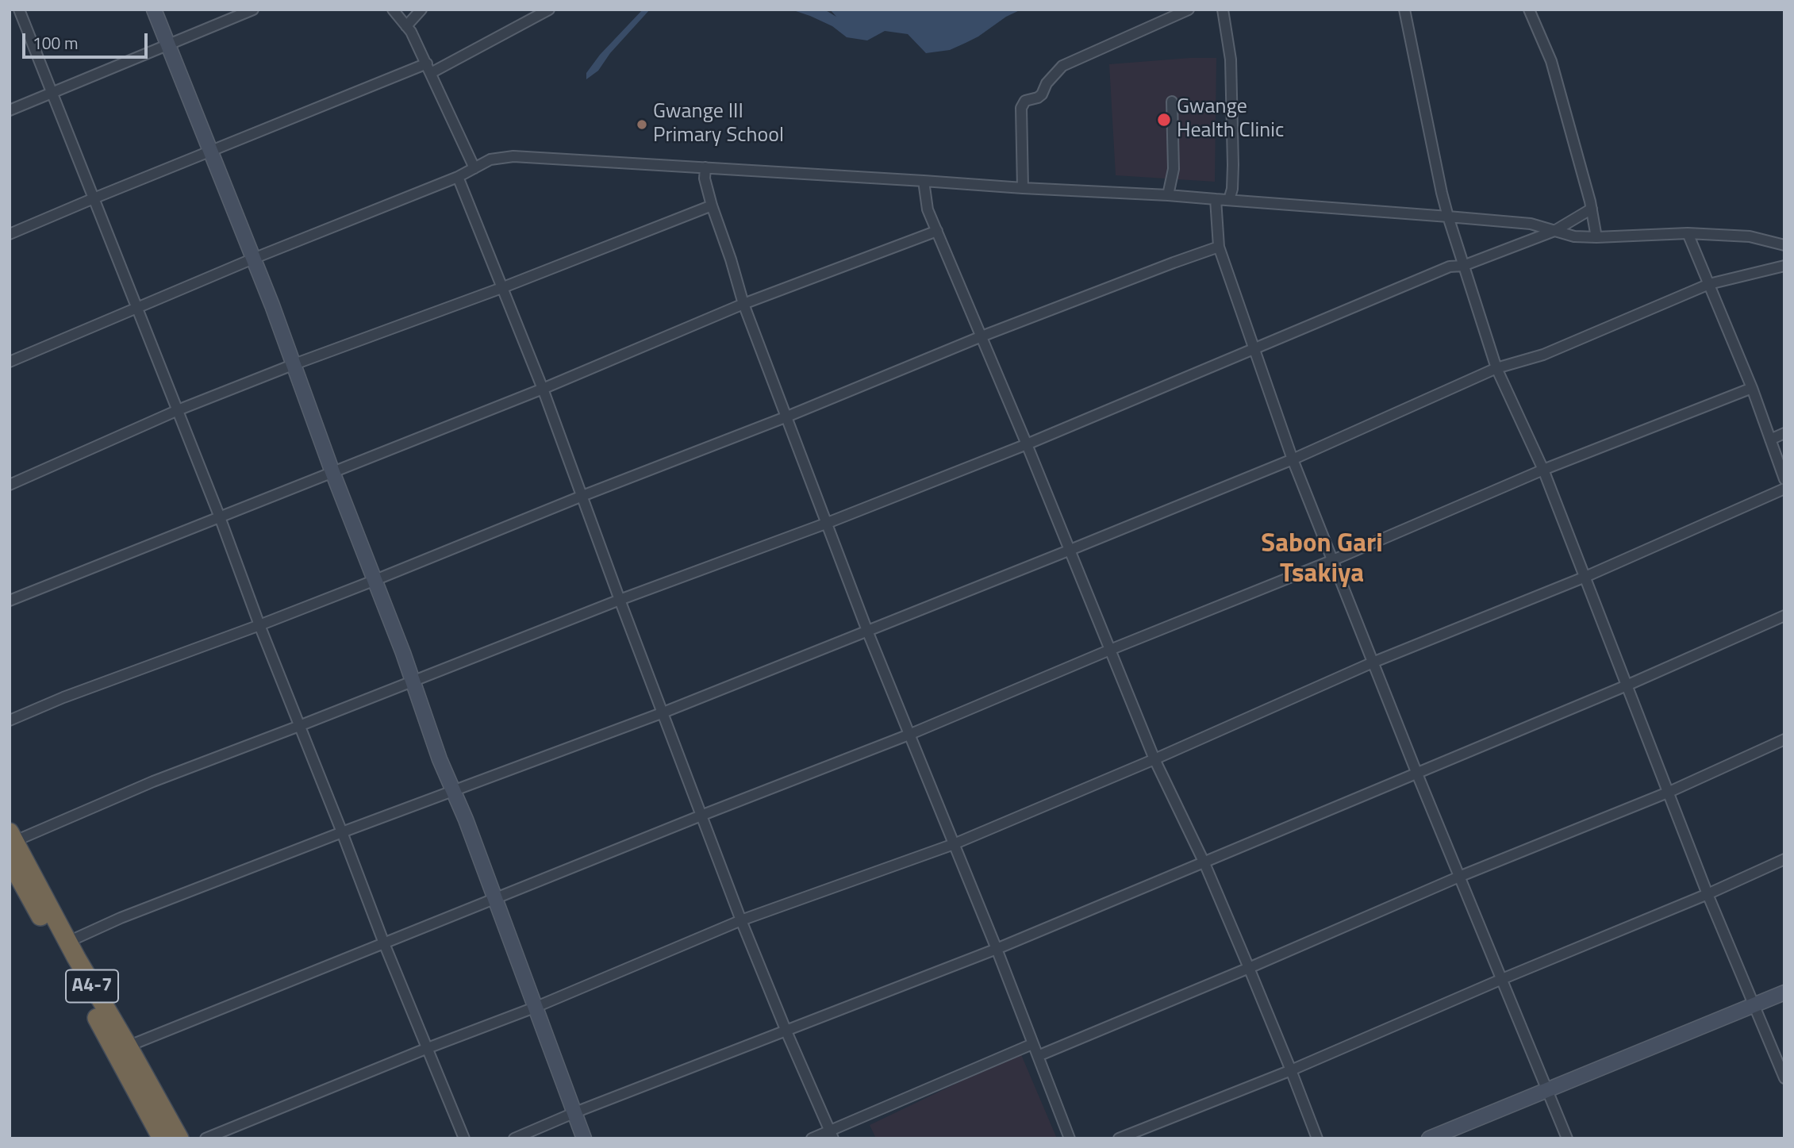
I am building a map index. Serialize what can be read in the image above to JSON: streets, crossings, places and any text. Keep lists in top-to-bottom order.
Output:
{
  "streets": {
    "highway": ["A4-7"]
  },
  "districts": ["Sabon Gari Tsakiya"],
  "places": ["Gwange Health Clinic", "Gwange III Primary School"],
  "scale_bar": "100 m"
}
